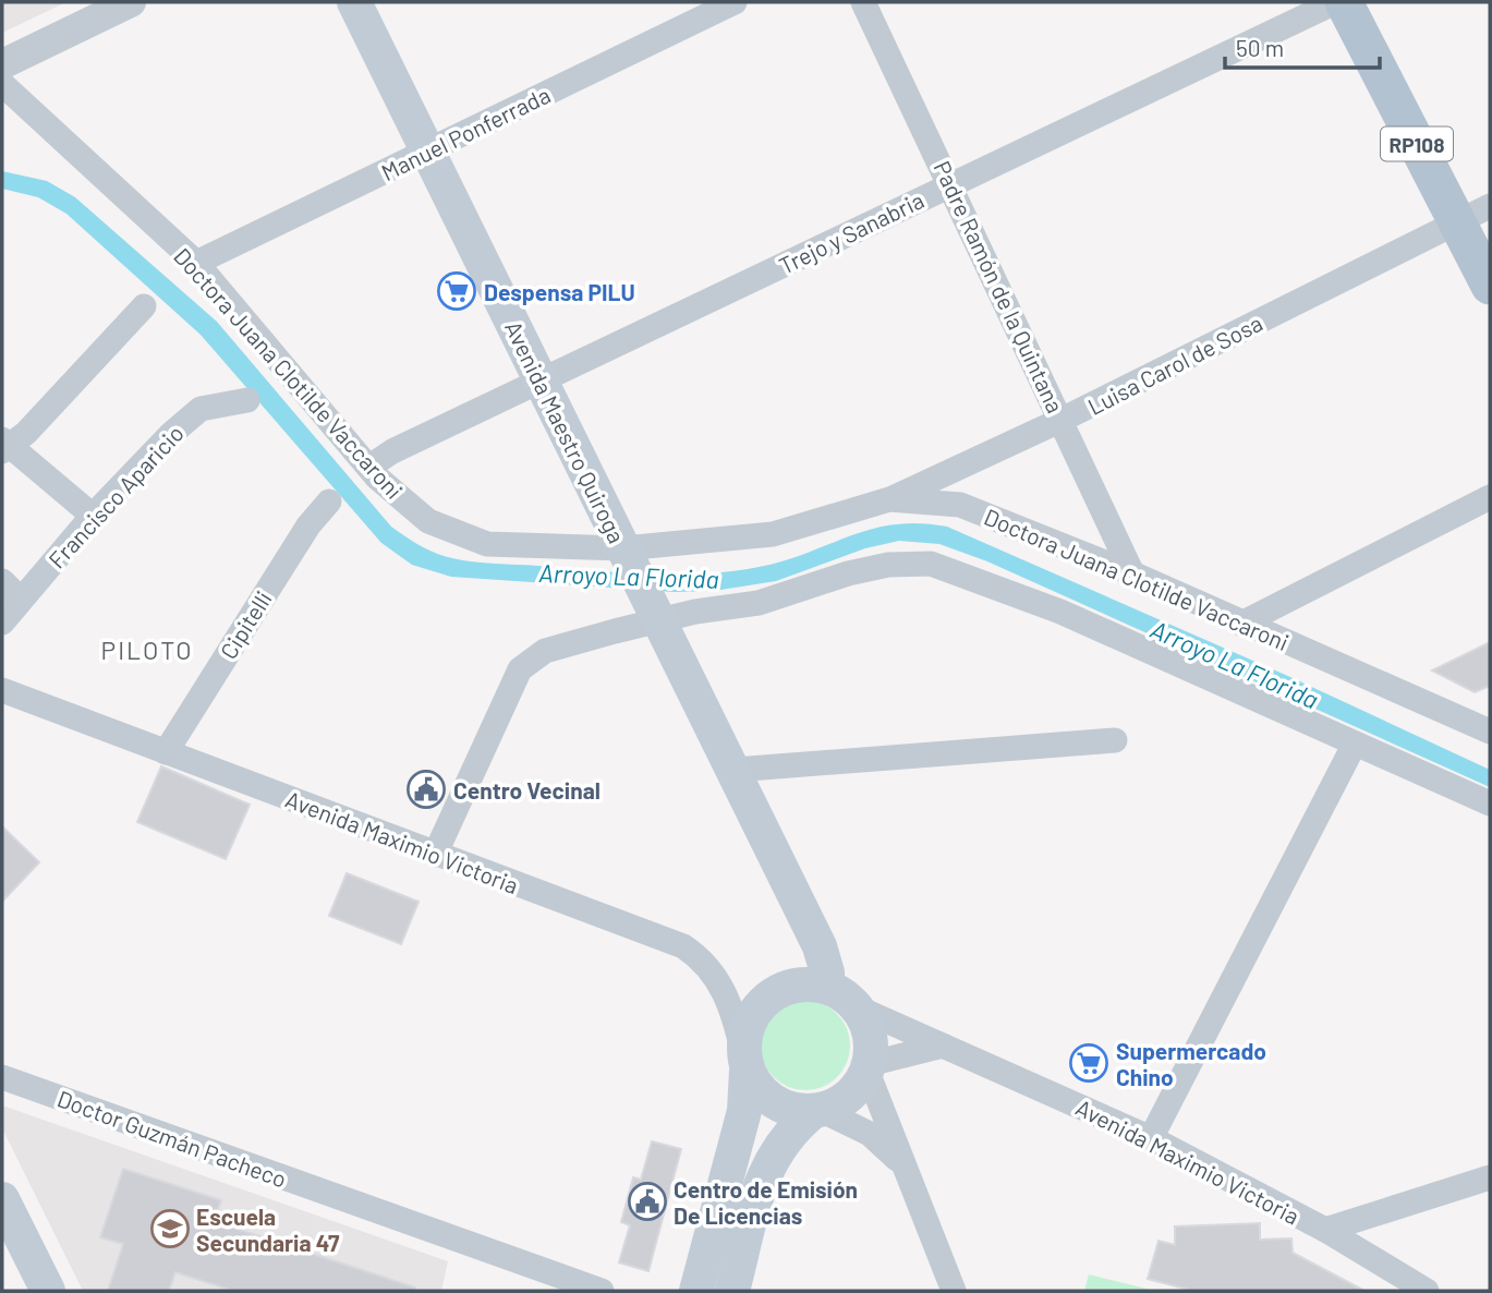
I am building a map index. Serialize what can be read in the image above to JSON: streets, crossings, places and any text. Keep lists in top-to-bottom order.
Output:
{
  "streets": {
    "main road": ["RP108", "Avenida Maestro Quiroga"],
    "street": [
      "Manuel Ponferrada",
      "Trejo y Sanabria",
      "Padre Ramón de la Quintana",
      "Luisa Carol de Sosa",
      "Doctora Juana Clotilde Vaccaroni",
      "Francisco Aparicio",
      "Cipitelli",
      "Avenida Maximio Victoria",
      "Doctor Guzmán Pacheco"
    ]
  },
  "crossings": [
    ["Manuel Ponferrada", "Doctora Juana Clotilde Vaccaroni"],
    ["Manuel Ponferrada", "Avenida Maestro Quiroga"],
    ["RP108", "Luisa Carol de Sosa"],
    ["Trejo y Sanabria", "Padre Ramón de la Quintana"],
    ["Trejo y Sanabria", "Doctora Juana Clotilde Vaccaroni"],
    ["Trejo y Sanabria", "Avenida Maestro Quiroga"],
    ["Padre Ramón de la Quintana", "Luisa Carol de Sosa"],
    ["Padre Ramón de la Quintana", "Doctora Juana Clotilde Vaccaroni"],
    ["Luisa Carol de Sosa", "Doctora Juana Clotilde Vaccaroni"],
    ["Doctora Juana Clotilde Vaccaroni", "Avenida Maestro Quiroga"],
    ["Avenida Maestro Quiroga", "Avenida Maximio Victoria"],
    ["Cipitelli", "Avenida Maximio Victoria"]
  ],
  "districts": ["PILOTO"],
  "water": ["Arroyo La Florida"],
  "places": {
    "supermarket": ["Despensa PILU", "Supermercado Chino"],
    "public building": ["Centro Vecinal", "Centro de Emisión De Licencias"],
    "school or university": ["Escuela Secundaria 47"]
  },
  "scale_bar": "50 m"
}
